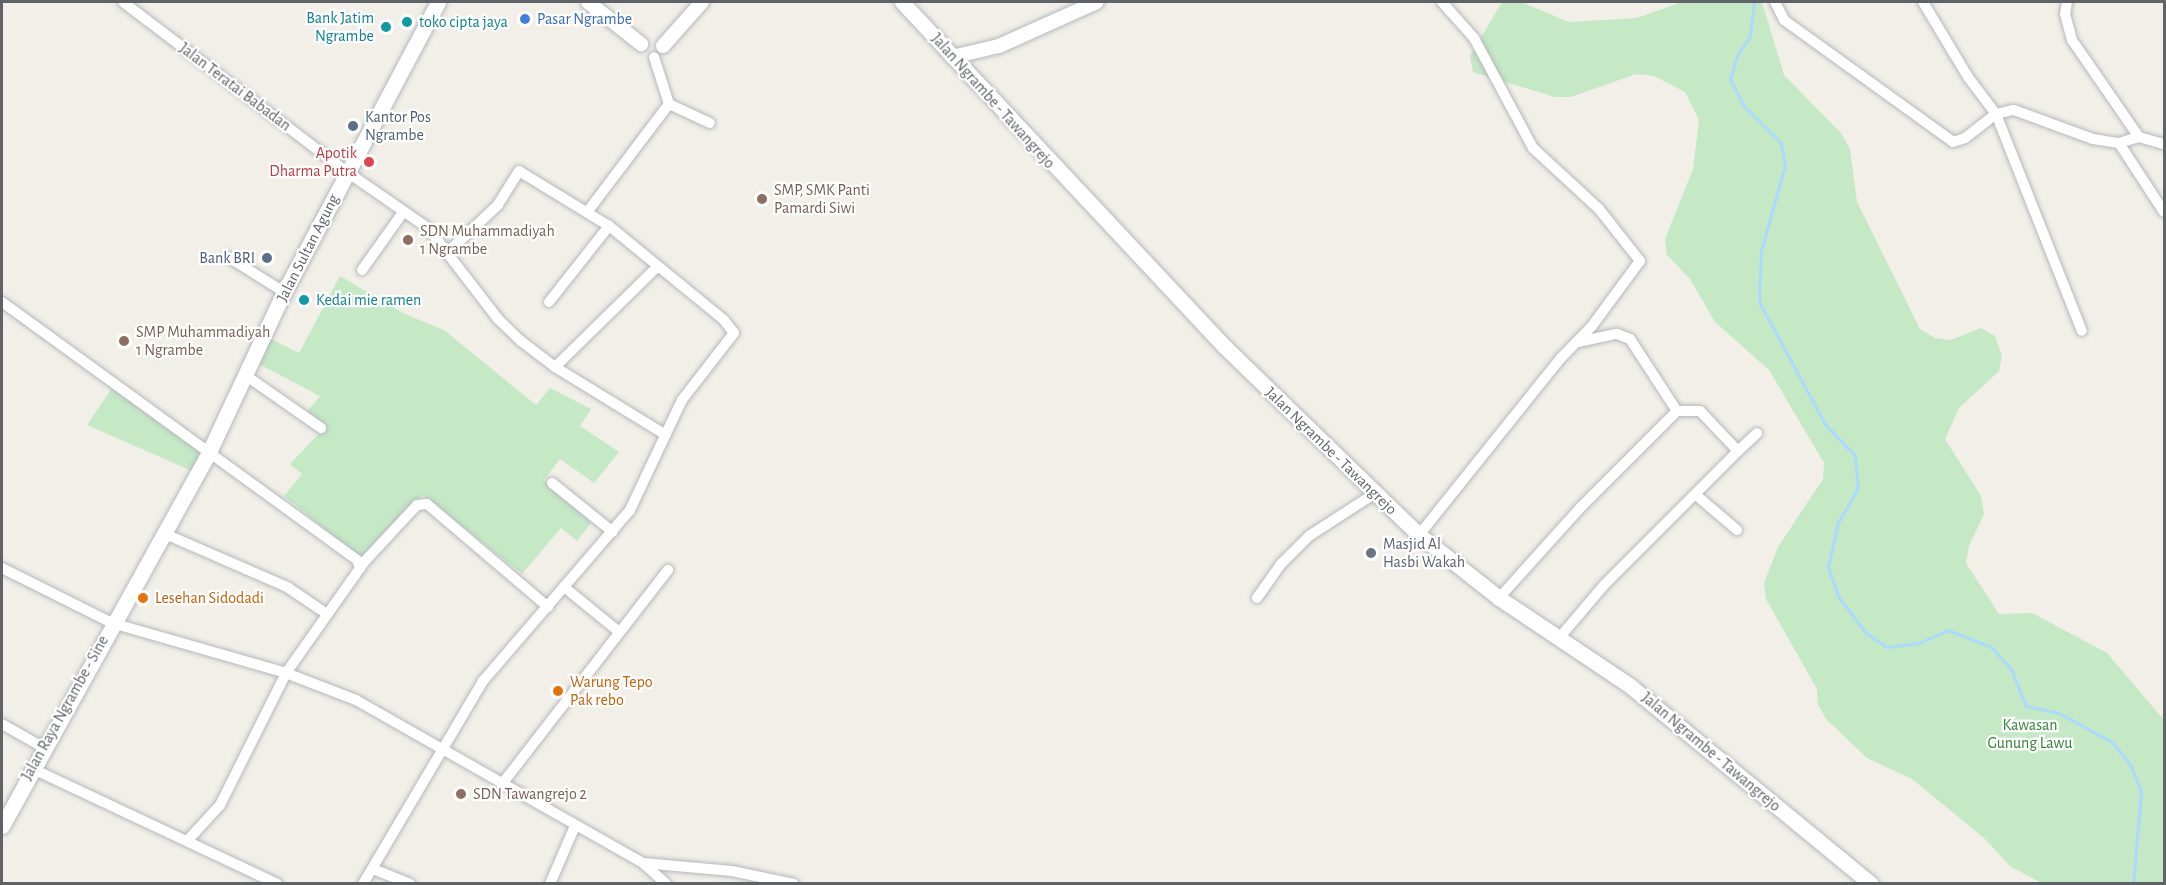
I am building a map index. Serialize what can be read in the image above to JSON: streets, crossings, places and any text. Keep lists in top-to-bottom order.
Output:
{
  "streets": {
    "main road": ["Jalan Ngrambe - Tawangrejo", "Jalan Sultan Agung", "Jalan Raya Ngrambe - Sine"],
    "street": ["Jalan Teratai Babadan"]
  },
  "crossings": [
    ["Jalan Teratai Babadan", "Jalan Sultan Agung"],
    ["Jalan Sultan Agung", "Jalan Raya Ngrambe - Sine"]
  ],
  "parks": ["Kawasan Gunung Lawu"],
  "places": [
    "Pasar Ngrambe",
    "toko cipta jaya",
    "Bank Jatim Ngrambe",
    "Kantor Pos Ngrambe",
    "Apotik Dharma Putra",
    "SMP, SMK Panti Pamardi Siwi",
    "SDN Muhammadiyah 1 Ngrambe",
    "Bank BRI",
    "Kedai mie ramen",
    "SMP Muhammadiyah 1 Ngrambe",
    "Masjid Al Hasbi Wakah",
    "Lesehan Sidodadi",
    "Warung Tepo Pak rebo",
    "SDN Tawangrejo 2"
  ]
}
